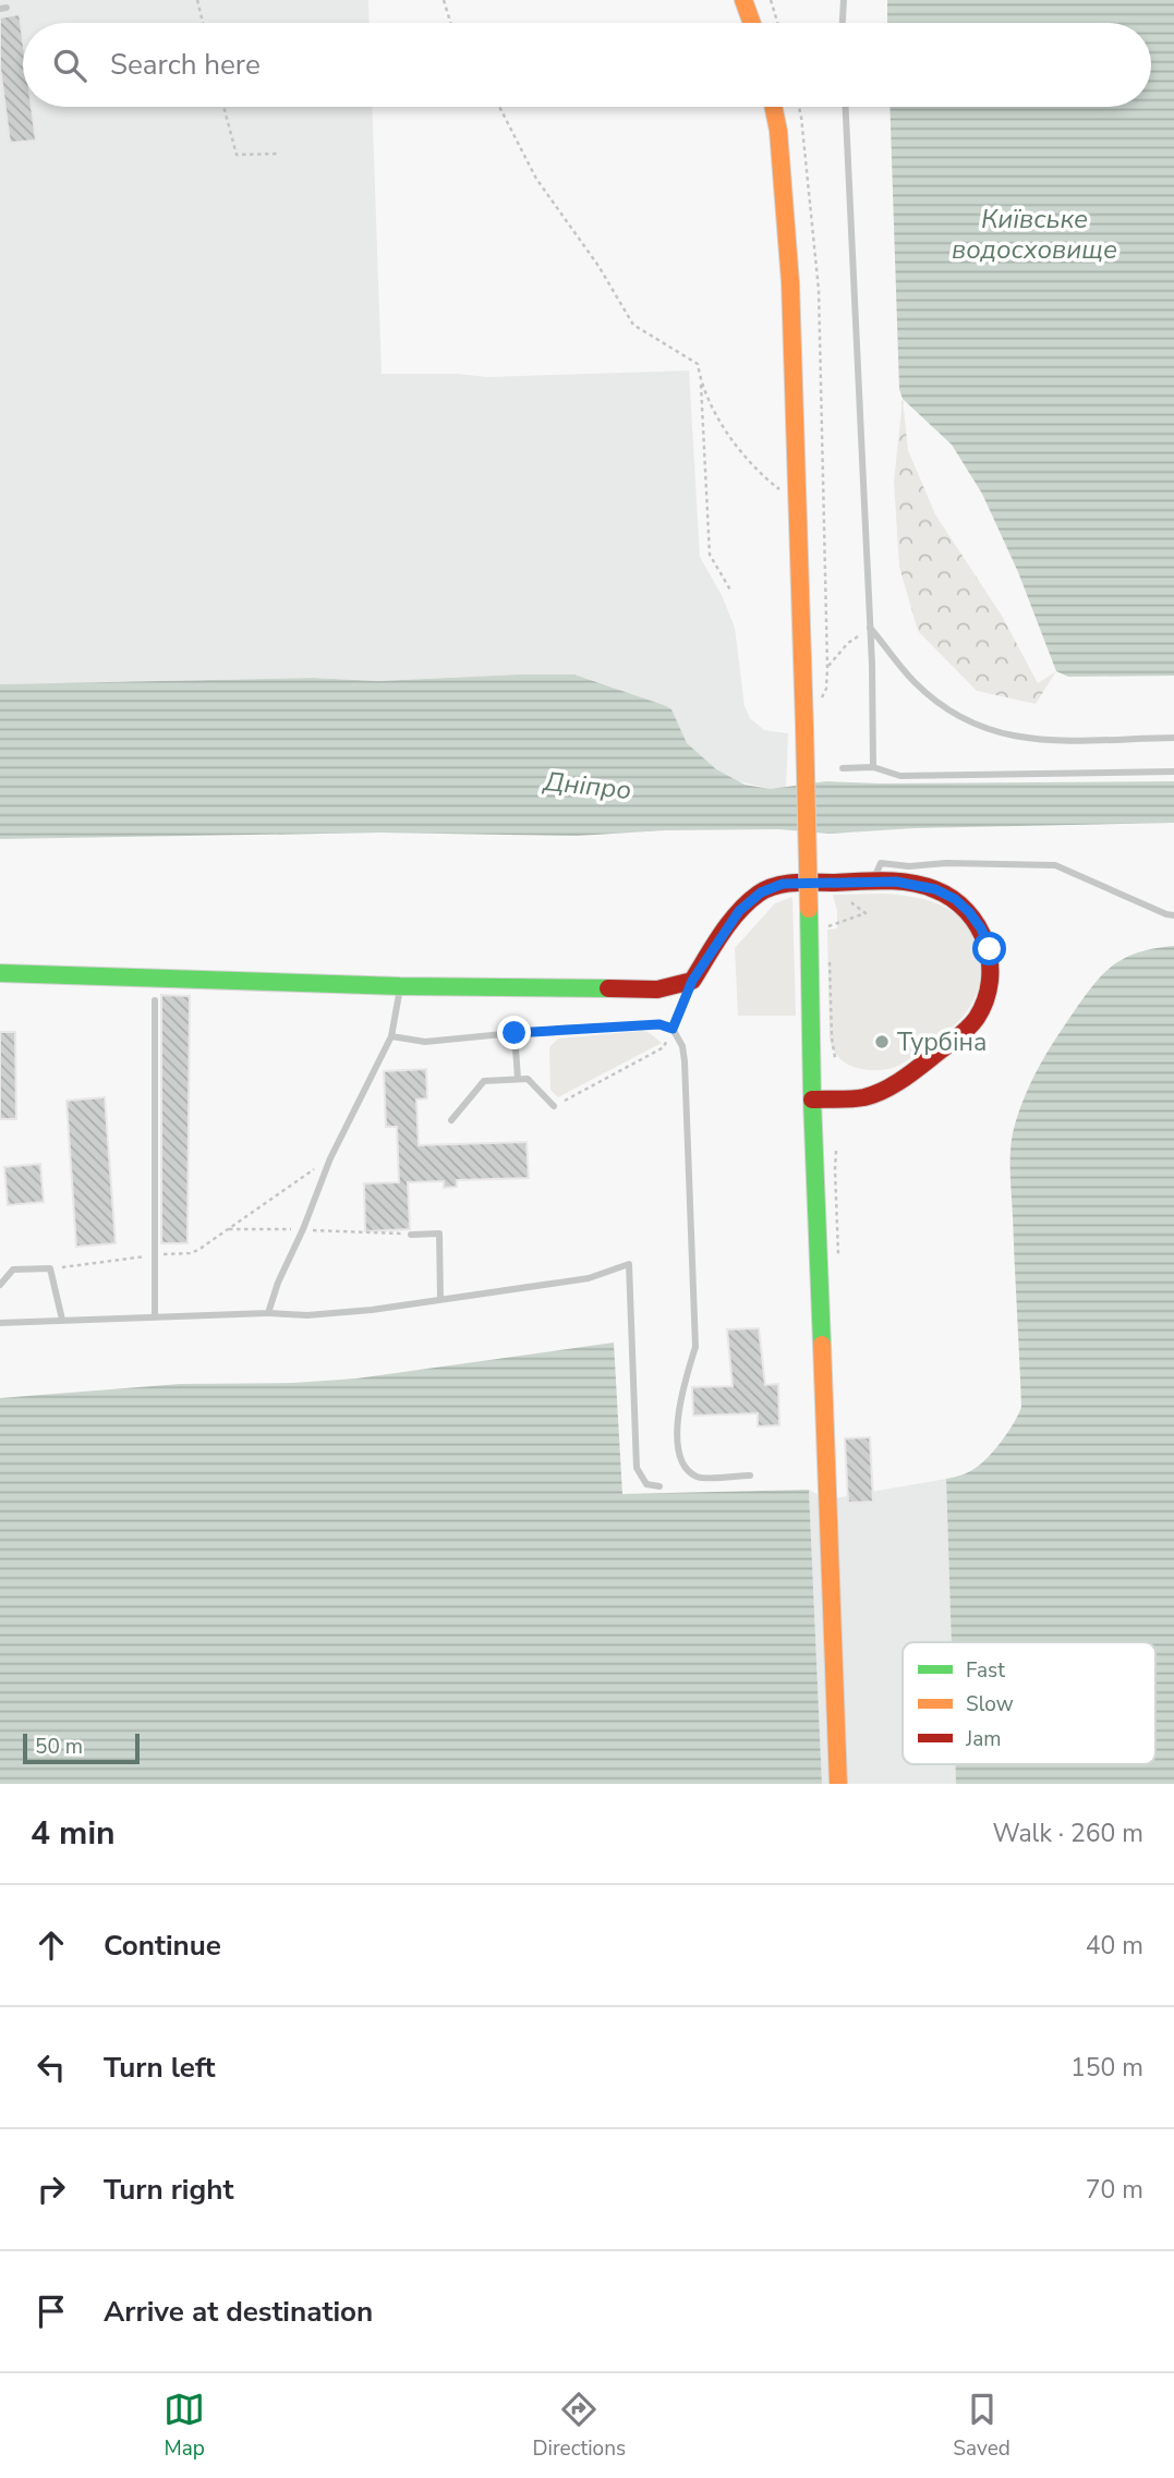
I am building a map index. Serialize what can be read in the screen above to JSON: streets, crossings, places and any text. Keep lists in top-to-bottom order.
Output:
{
  "water": ["Київське водосховище", "Дніпро"],
  "places": ["Турбіна"],
  "legend": ["Fast", "Slow", "Jam"],
  "scale_bar": "50 m",
  "page": {
    "search": "Search here",
    "scale": "50 m",
    "heading": ["4 min", "Walk · 260 m"],
    "list": [
      ["Continue", "40 m"],
      ["Turn left", "150 m"],
      ["Turn right", "70 m"],
      "Arrive at destination"
    ],
    "nav": ["Map", "Directions", "Saved"]
  }
}
